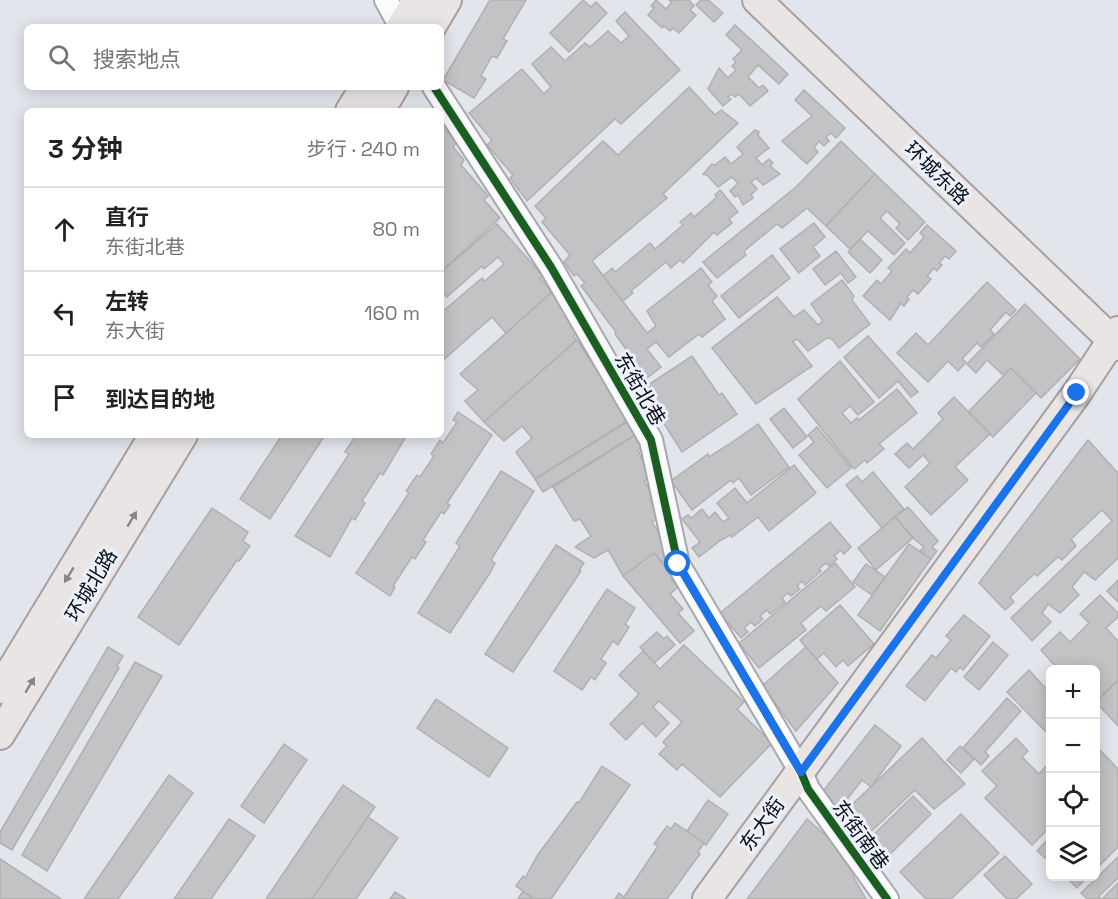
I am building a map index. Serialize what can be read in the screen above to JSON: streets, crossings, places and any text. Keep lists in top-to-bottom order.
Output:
{
  "streets": {
    "main road": ["环城东路", "环城北路", "东大街"],
    "street": ["东街北巷", "东街南巷"]
  },
  "crossings": [
    ["环城东路", "东大街"],
    ["东街北巷", "东大街"],
    ["东街北巷", "东街南巷"],
    ["东大街", "东街南巷"]
  ],
  "page": {
    "search": "搜索地点",
    "heading": ["3 分钟", "步行 · 240 m"],
    "list": [
      ["直行", "东街北巷", "80 m"],
      ["左转", "东大街", "160 m"],
      "到达目的地"
    ],
    "map_buttons": ["+", "−"]
  }
}
